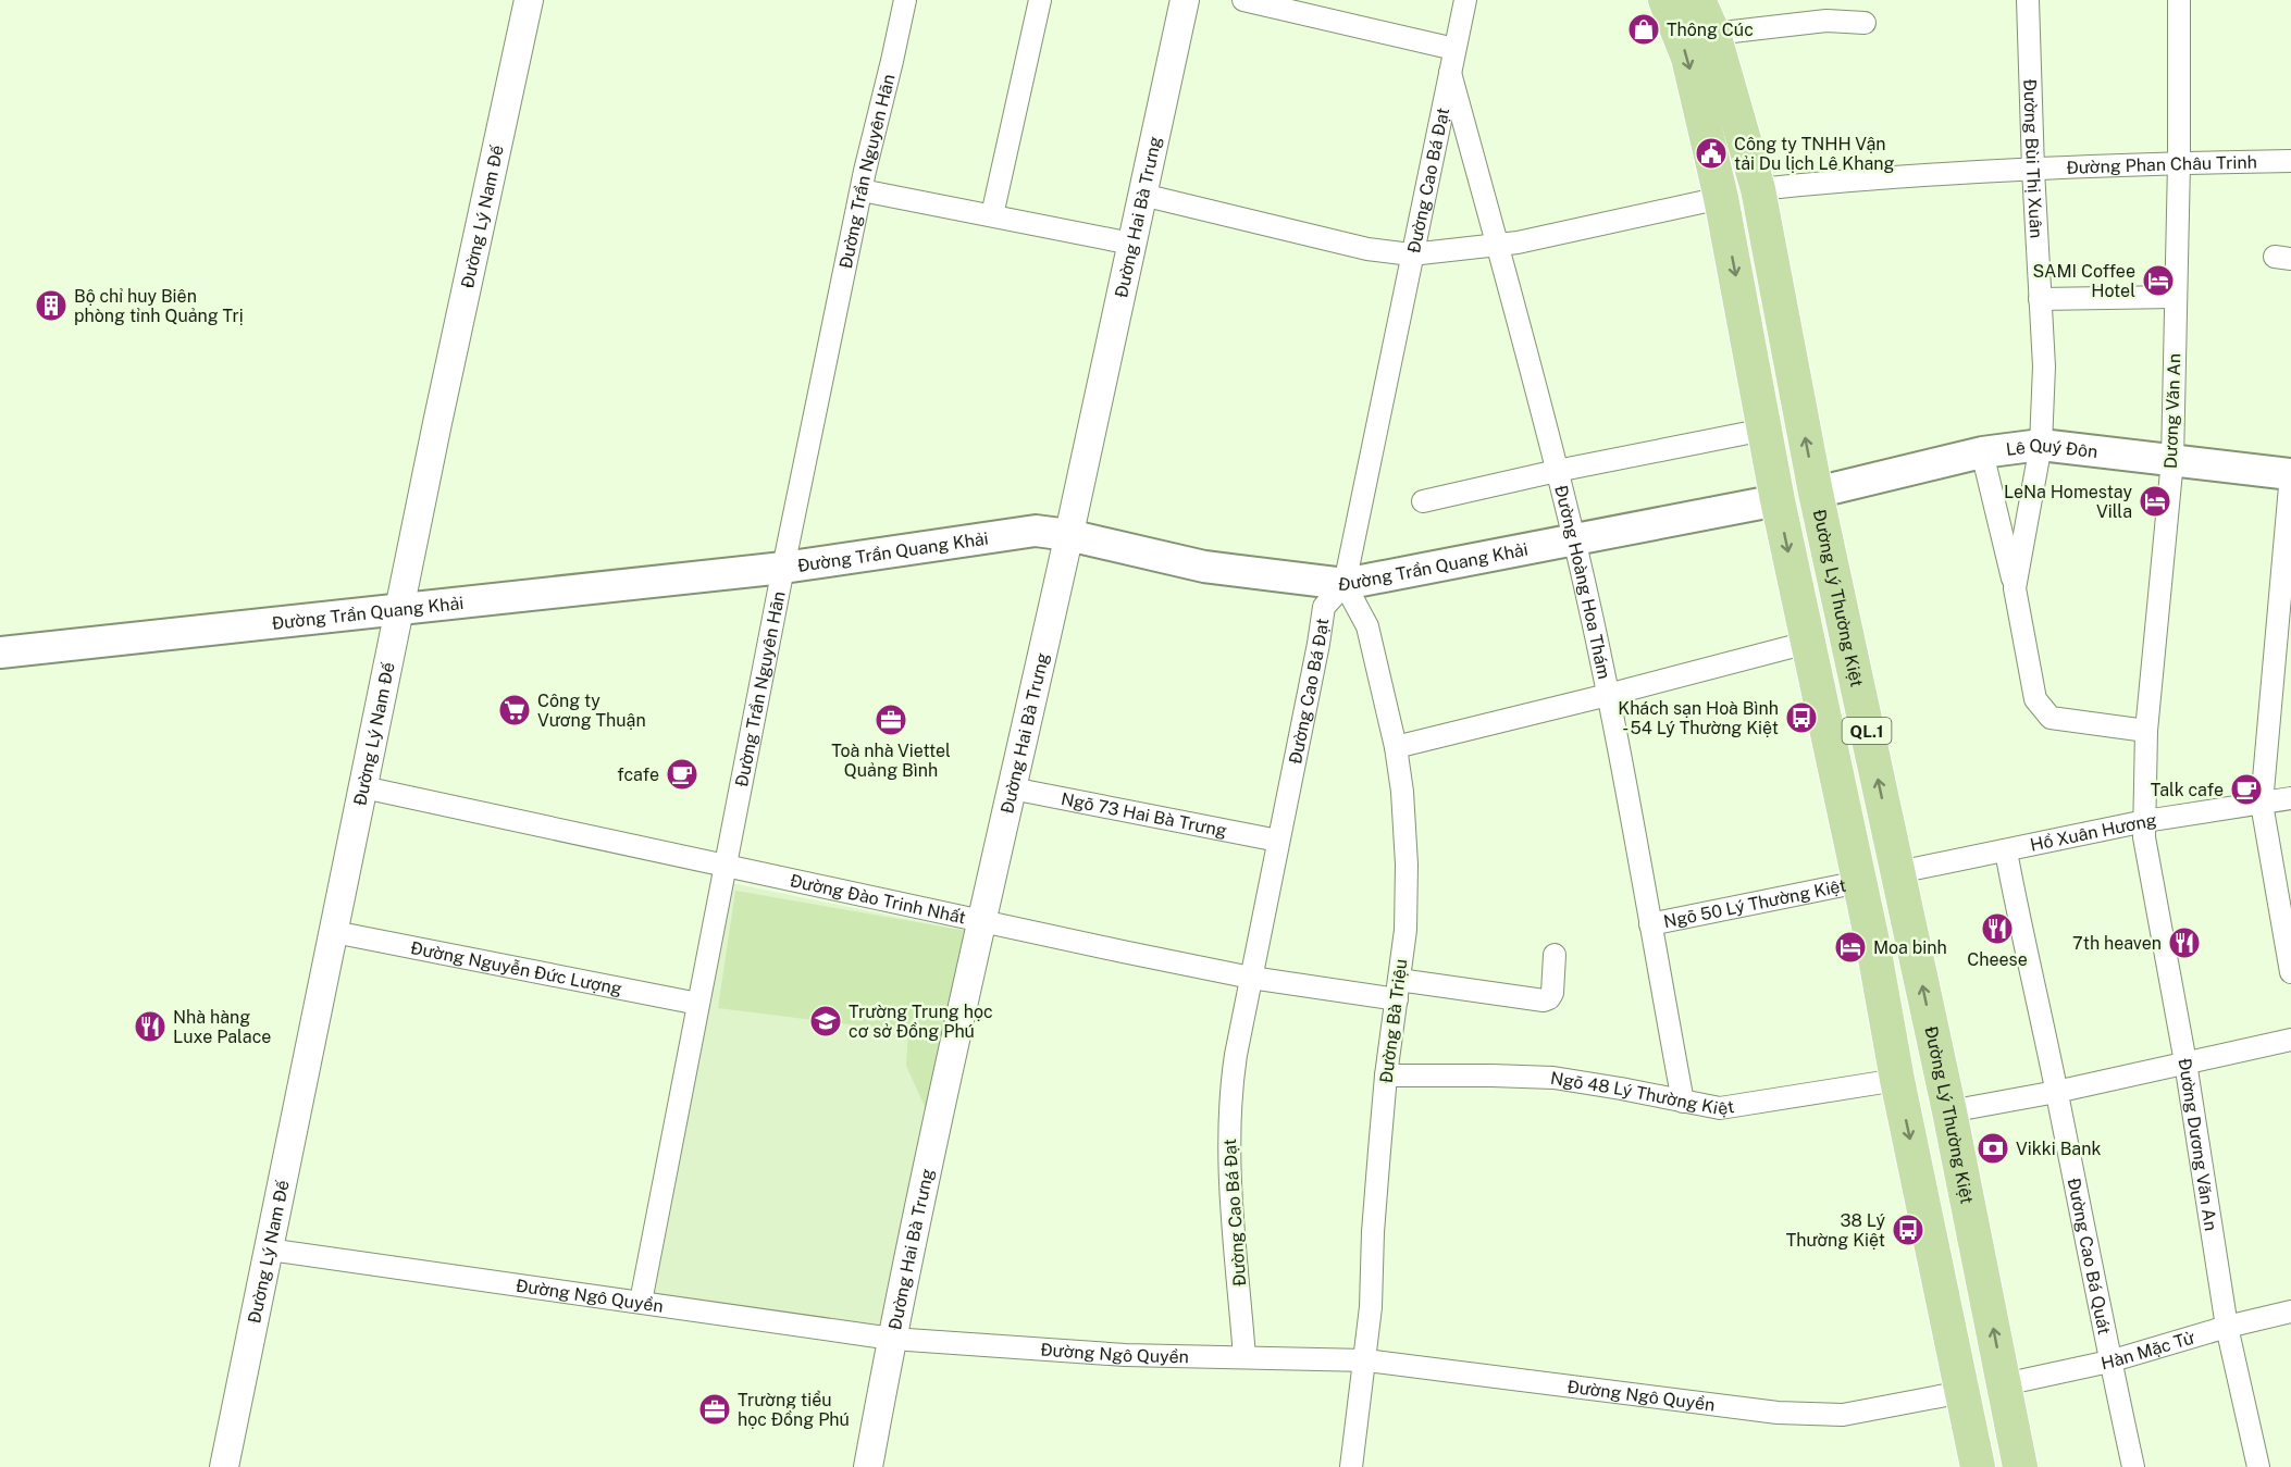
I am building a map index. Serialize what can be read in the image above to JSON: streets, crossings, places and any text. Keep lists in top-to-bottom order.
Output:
{
  "streets": {
    "main road": [
      "Lê Quý Đôn",
      "Đường Trần Quang Khải",
      "Đường Lý Thường Kiệt",
      "QL.1"
    ],
    "street": [
      "Đường Bùi Thị Xuân",
      "Đường Phan Châu Trinh",
      "Đường Trần Nguyên Hãn",
      "Đường Cao Bá Đạt",
      "Đường Lý Nam Đế",
      "Đường Hai Bà Trưng",
      "Dương Văn An",
      "Đường Hoàng Hoa Thám",
      "Ngõ 73 Hai Bà Trưng",
      "Hồ Xuân Hương",
      "Đường Đào Trinh Nhất",
      "Ngõ 50 Lý Thường Kiệt",
      "Đường Nguyễn Đức Lượng",
      "Đường Bà Triệu",
      "Ngõ 48 Lý Thường Kiệt",
      "Đường Dương Văn An",
      "Đường Cao Bá Quát",
      "Đường Ngô Quyền",
      "Hàn Mặc Tử"
    ]
  },
  "crossings": [
    ["Đường Bùi Thị Xuân", "Đường Phan Châu Trinh"],
    ["Đường Bùi Thị Xuân", "Dương Văn An"],
    ["Đường Bùi Thị Xuân", "Lê Quý Đôn"],
    ["Đường Phan Châu Trinh", "Dương Văn An"],
    ["Đường Phan Châu Trinh", "Đường Lý Thường Kiệt"],
    ["Đường Trần Nguyên Hãn", "Đường Trần Quang Khải"],
    ["Đường Trần Nguyên Hãn", "Đường Đào Trinh Nhất"],
    ["Đường Trần Nguyên Hãn", "Đường Nguyễn Đức Lượng"],
    ["Đường Trần Nguyên Hãn", "Đường Ngô Quyền"],
    ["Đường Cao Bá Đạt", "Đường Trần Quang Khải"],
    ["Đường Cao Bá Đạt", "Đường Hoàng Hoa Thám"],
    ["Đường Cao Bá Đạt", "Ngõ 73 Hai Bà Trưng"],
    ["Đường Cao Bá Đạt", "Đường Đào Trinh Nhất"],
    ["Đường Cao Bá Đạt", "Đường Bà Triệu"],
    ["Đường Cao Bá Đạt", "Đường Ngô Quyền"],
    ["Đường Lý Nam Đế", "Đường Trần Quang Khải"],
    ["Đường Lý Nam Đế", "Đường Đào Trinh Nhất"],
    ["Đường Lý Nam Đế", "Đường Nguyễn Đức Lượng"],
    ["Đường Lý Nam Đế", "Đường Ngô Quyền"],
    ["Đường Hai Bà Trưng", "Đường Trần Quang Khải"],
    ["Đường Hai Bà Trưng", "Ngõ 73 Hai Bà Trưng"],
    ["Đường Hai Bà Trưng", "Đường Đào Trinh Nhất"],
    ["Đường Hai Bà Trưng", "Đường Ngô Quyền"],
    ["Dương Văn An", "Lê Quý Đôn"],
    ["Dương Văn An", "Hồ Xuân Hương"],
    ["Dương Văn An", "Đường Dương Văn An"],
    ["Lê Quý Đôn", "Đường Lý Thường Kiệt"],
    ["Đường Trần Quang Khải", "Đường Hoàng Hoa Thám"],
    ["Đường Trần Quang Khải", "QL.1"],
    ["Đường Trần Quang Khải", "Đường Bà Triệu"],
    ["Đường Hoàng Hoa Thám", "Ngõ 50 Lý Thường Kiệt"],
    ["Đường Hoàng Hoa Thám", "Ngõ 48 Lý Thường Kiệt"],
    ["Đường Lý Thường Kiệt", "Hồ Xuân Hương"],
    ["Đường Lý Thường Kiệt", "Hàn Mặc Tử"],
    ["QL.1", "Ngõ 50 Lý Thường Kiệt"],
    ["QL.1", "Ngõ 48 Lý Thường Kiệt"],
    ["QL.1", "Đường Ngô Quyền"],
    ["Hồ Xuân Hương", "Đường Dương Văn An"],
    ["Hồ Xuân Hương", "Đường Cao Bá Quát"],
    ["Đường Đào Trinh Nhất", "Đường Bà Triệu"],
    ["Đường Bà Triệu", "Ngõ 48 Lý Thường Kiệt"],
    ["Đường Bà Triệu", "Đường Ngô Quyền"],
    ["Đường Dương Văn An", "Hàn Mặc Tử"],
    ["Đường Cao Bá Quát", "Hàn Mặc Tử"]
  ],
  "places": {
    "shop": ["Thông Cúc"],
    "public building": ["Công ty TNHH Vận tải Du lịch Lê Khang"],
    "hotel": ["SAMI Coffee Hotel", "LeNa Homestay Villa", "Moa binh"],
    "building": ["Bộ chỉ huy Biên phòng tỉnh Quảng Trị"],
    "supermarket": ["Công ty Vương Thuận"],
    "bus stop": ["Khách sạn Hoà Bình - 54 Lý Thường Kiệt", "38 Lý Thường Kiệt"],
    "office": ["Toà nhà Viettel Quảng Bình", "Trường tiểu học Đồng Phú"],
    "cafe": ["fcafe", "Talk cafe"],
    "restaurant": ["Cheese", "7th heaven", "Nhà hàng Luxe Palace"],
    "school or university": ["Trường Trung học cơ sở Đồng Phú"],
    "bank": ["Vikki Bank"]
  }
}
